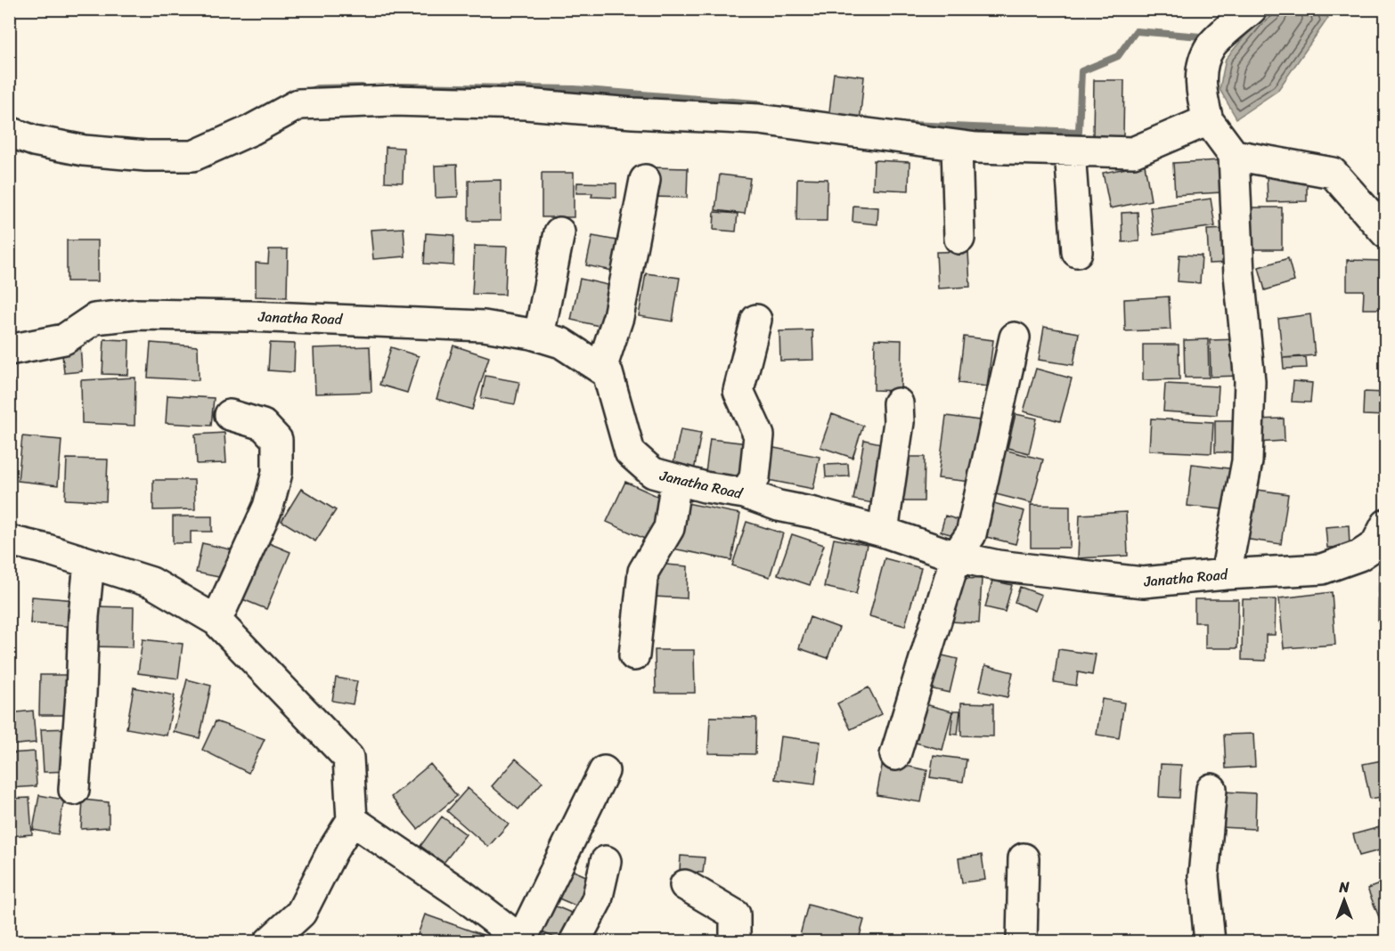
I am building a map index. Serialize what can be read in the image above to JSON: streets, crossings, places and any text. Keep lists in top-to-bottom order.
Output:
{
  "streets": {
    "street": ["Janatha Road"]
  },
  "north": "top"
}
